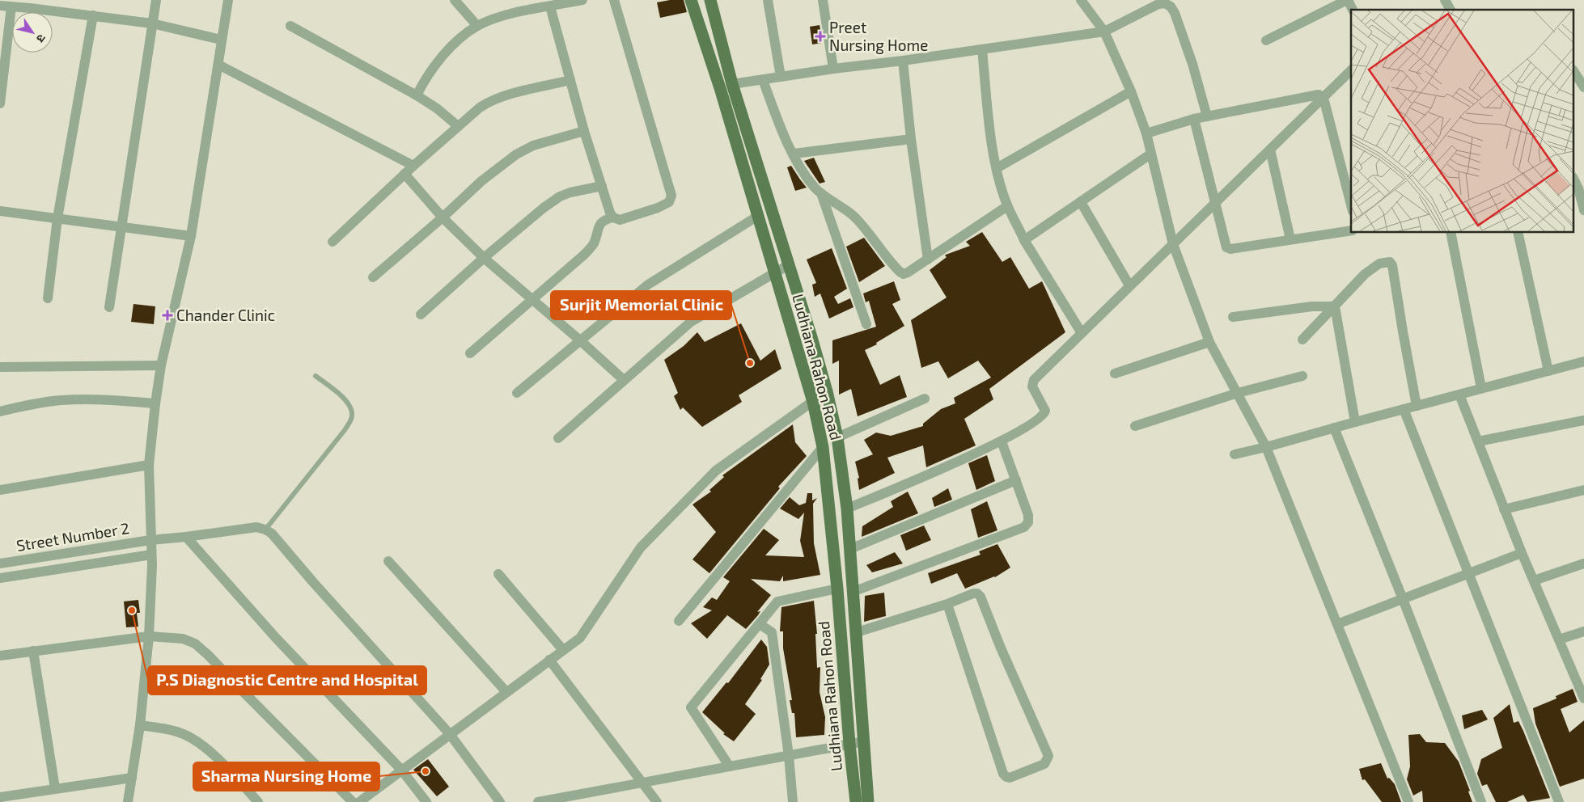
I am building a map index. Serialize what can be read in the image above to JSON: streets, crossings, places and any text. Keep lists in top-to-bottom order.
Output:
{
  "streets": {
    "main road": ["Ludhiana Rahon Road"],
    "street": ["Street Number 2"]
  },
  "places": {
    "health": ["Preet Nursing Home", "Chander Clinic"],
    "other": ["Surjit Memorial Clinic", "P.S Diagnostic Centre and Hospital", "Sharma Nursing Home"]
  },
  "north": "bottom right"
}
